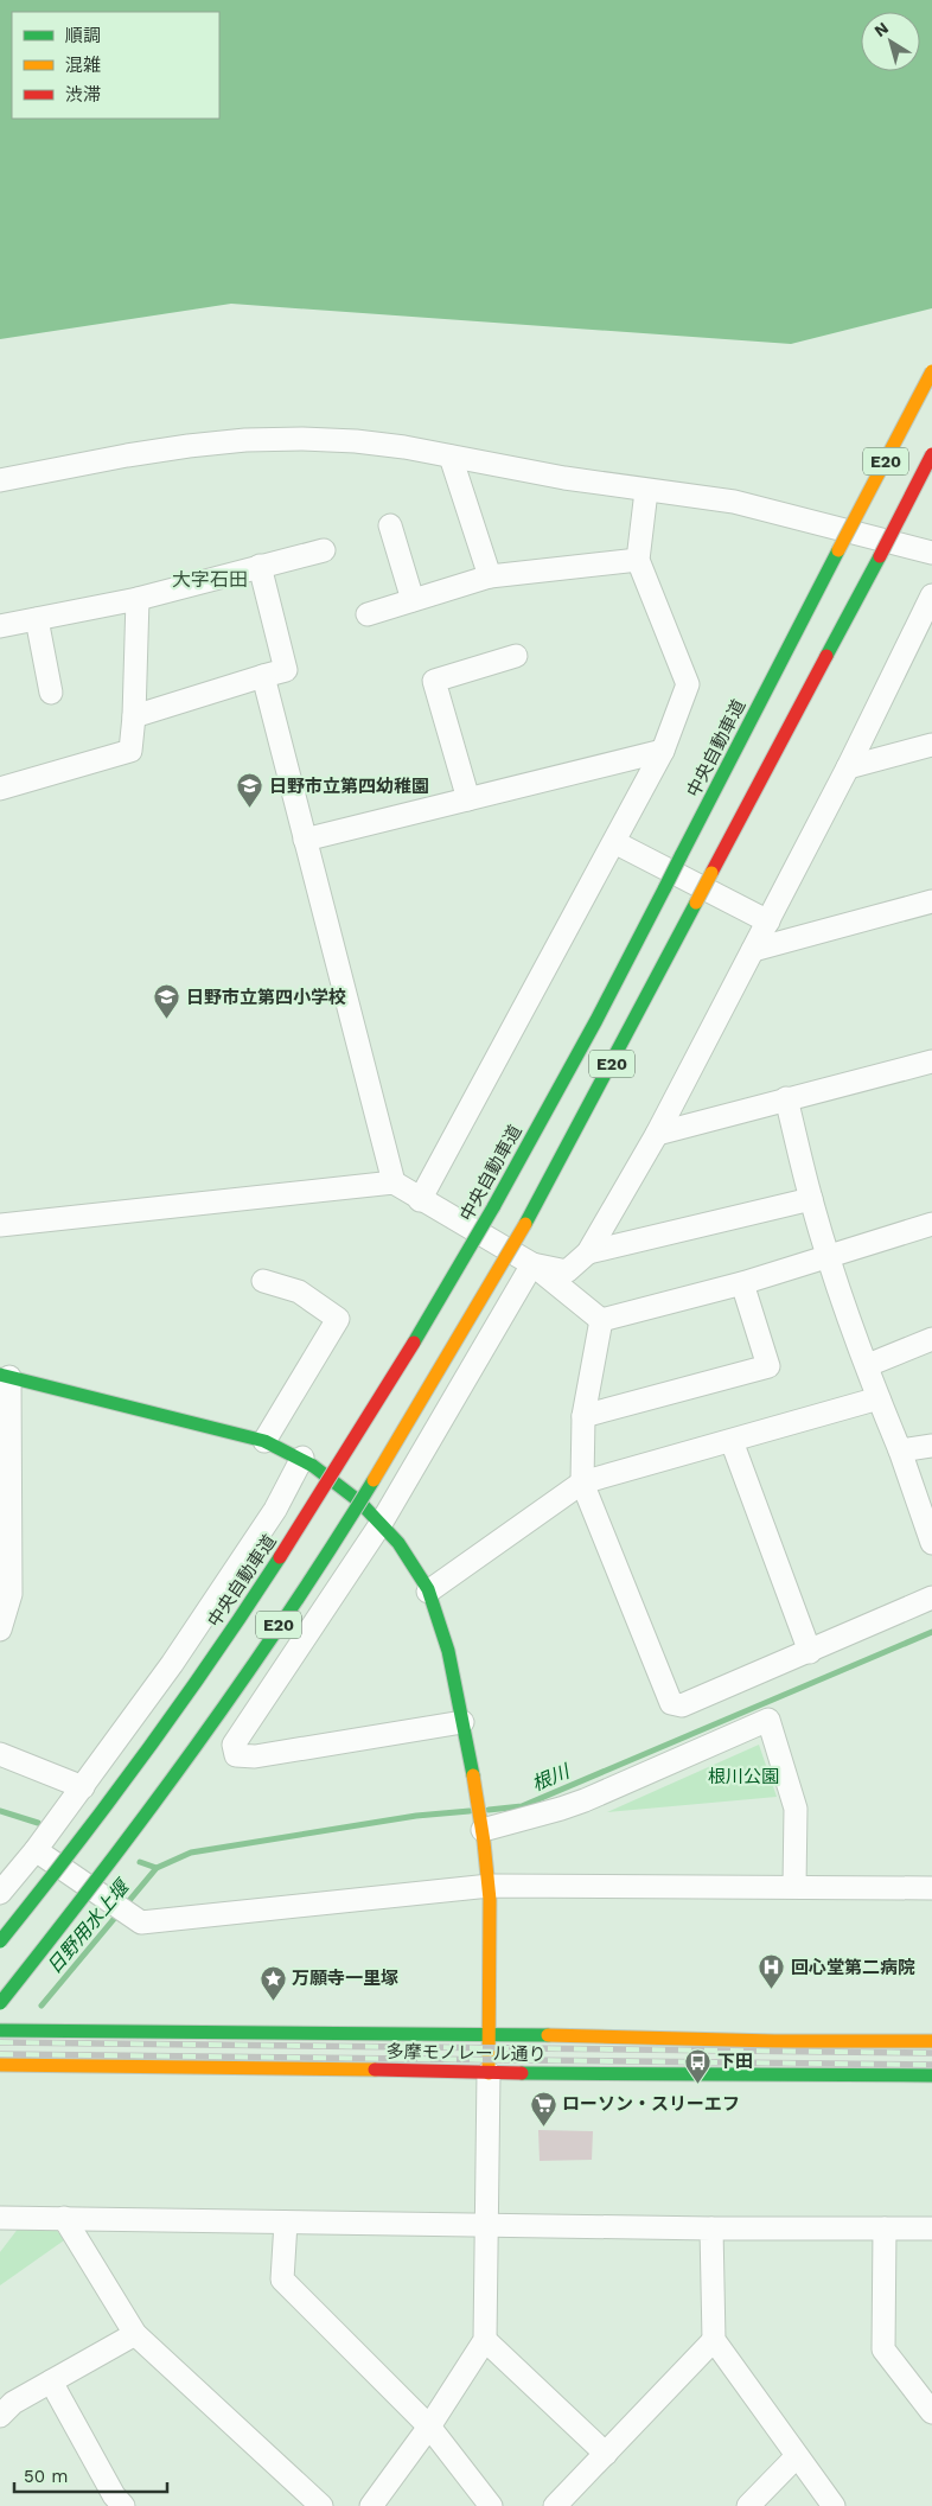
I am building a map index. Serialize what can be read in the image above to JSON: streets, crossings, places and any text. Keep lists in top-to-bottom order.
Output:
{
  "streets": {
    "main road": ["E20", "中央自動車道", "多摩モノレール通り"]
  },
  "districts": ["大字石田"],
  "water": ["根川", "日野用水上堰"],
  "parks": ["根川公園"],
  "places": {
    "school or university": ["日野市立第四幼稚園", "日野市立第四小学校"],
    "hospital": ["回心堂第二病院"],
    "place": ["万願寺一里塚"],
    "bus stop": ["下田"],
    "supermarket": ["ローソン・スリーエフ"]
  },
  "legend": ["順調", "混雑", "渋滞"],
  "scale_bar": "50 m",
  "north": "top left"
}
